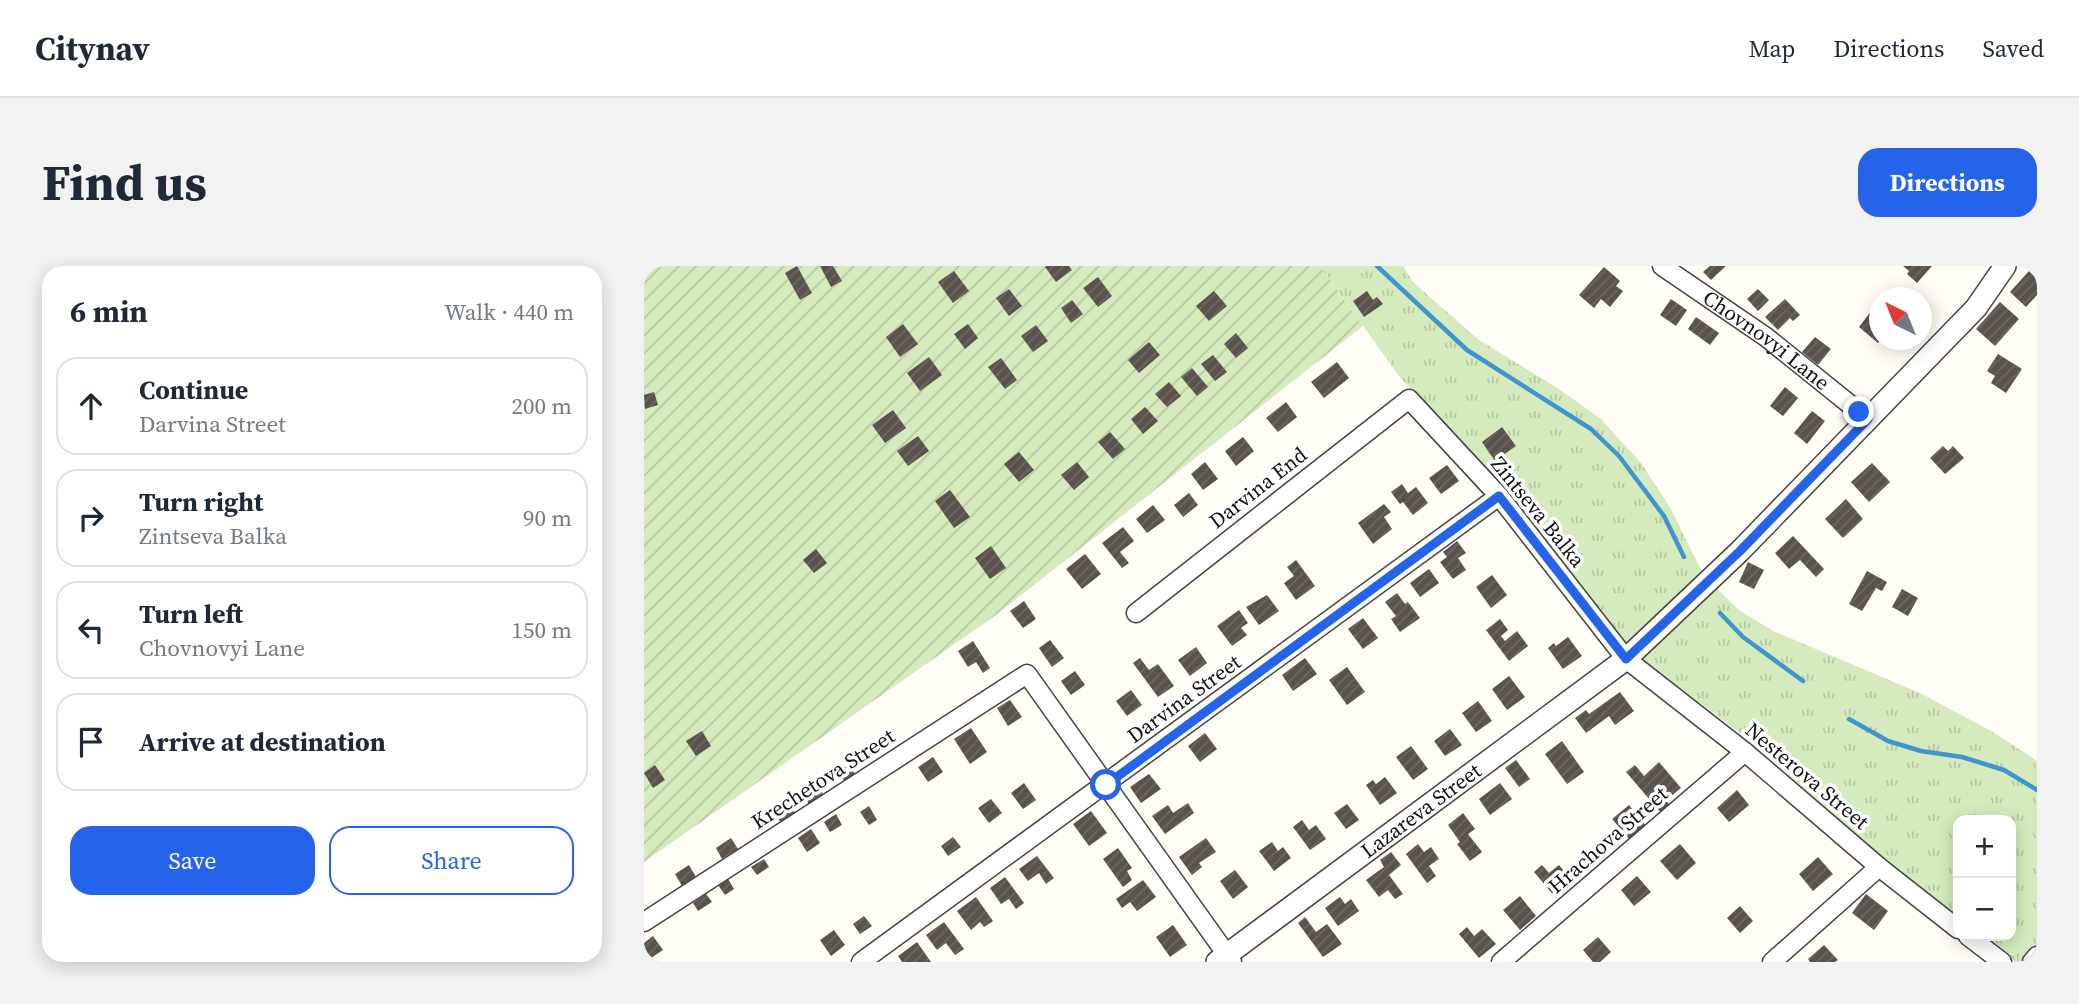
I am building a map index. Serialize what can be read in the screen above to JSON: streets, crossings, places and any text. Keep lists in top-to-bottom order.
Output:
{
  "streets": {
    "street": [
      "Chovnovyi Lane",
      "Darvina End",
      "Zintseva Balka",
      "Darvina Street",
      "Nesterova Street",
      "Krechetova Street",
      "Lazareva Street",
      "Hrachova Street"
    ]
  },
  "crossings": [
    ["Darvina End", "Zintseva Balka"],
    ["Zintseva Balka", "Darvina Street"],
    ["Zintseva Balka", "Nesterova Street"],
    ["Zintseva Balka", "Lazareva Street"],
    ["Darvina Street", "Krechetova Street"],
    ["Nesterova Street", "Lazareva Street"],
    ["Nesterova Street", "Hrachova Street"]
  ],
  "north": "top left",
  "page": {
    "header": "Citynav",
    "nav": ["Map", "Directions", "Saved"],
    "buttons": [
      "Directions",
      ["Save", "Share"]
    ],
    "title": "Find us",
    "heading": ["6 min", "Walk · 440 m"],
    "list": [
      ["Continue", "Darvina Street", "200 m"],
      ["Turn right", "Zintseva Balka", "90 m"],
      ["Turn left", "Chovnovyi Lane", "150 m"],
      "Arrive at destination"
    ],
    "map_buttons": ["+", "−"]
  }
}
